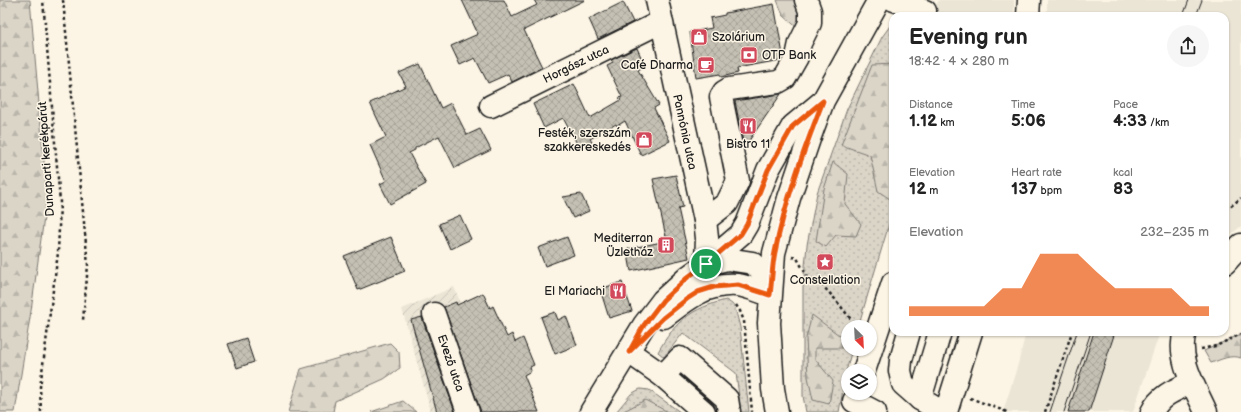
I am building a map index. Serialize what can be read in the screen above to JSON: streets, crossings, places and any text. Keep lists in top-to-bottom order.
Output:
{
  "streets": {
    "street": ["Horgász utca", "Pannónia utca", "Evező utca"],
    "path": ["Dunaparti kerékpárút"]
  },
  "crossings": [
    ["Horgász utca", "Pannónia utca"]
  ],
  "places": {
    "shop": ["Szolárium", "Festék, szerszám szakkereskedés"],
    "bank": ["OTP Bank"],
    "cafe": ["Café Dharma"],
    "restaurant": ["Bistro 11", "El Mariachi"],
    "building": ["Mediterran Üzletház"],
    "place": ["Constellation"]
  },
  "north": "bottom right",
  "page": {
    "heading": ["Evening run", "18:42 · 4 × 280 m"],
    "stats": [
      ["Distance", "1.12 km"],
      ["Time", "5:06"],
      ["Pace", "4:33 /km"],
      ["Elevation", "12 m"],
      ["Heart rate", "137 bpm"],
      ["kcal", "83"]
    ],
    "chart": ["Elevation", "232–235 m"]
  }
}
